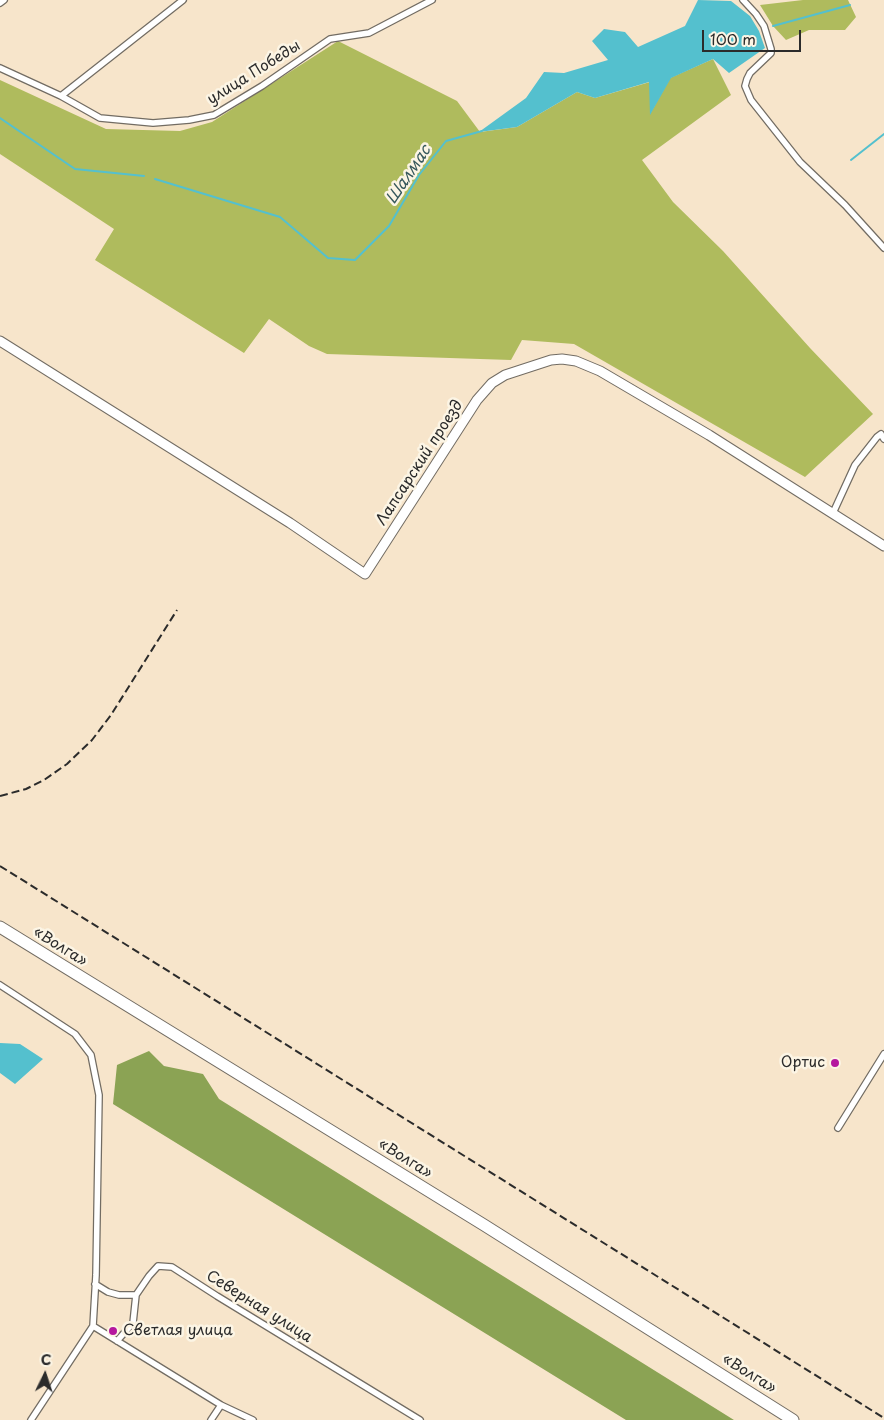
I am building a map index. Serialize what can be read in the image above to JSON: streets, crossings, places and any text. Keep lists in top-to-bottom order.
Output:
{
  "streets": {
    "highway": ["«Волга»"],
    "street": ["улица Победы", "Лапсарский проезд", "Северная улица"]
  },
  "water": ["Шалмас"],
  "places": ["Ортис", "Светлая улица"],
  "scale_bar": "100 m",
  "north": "top"
}
